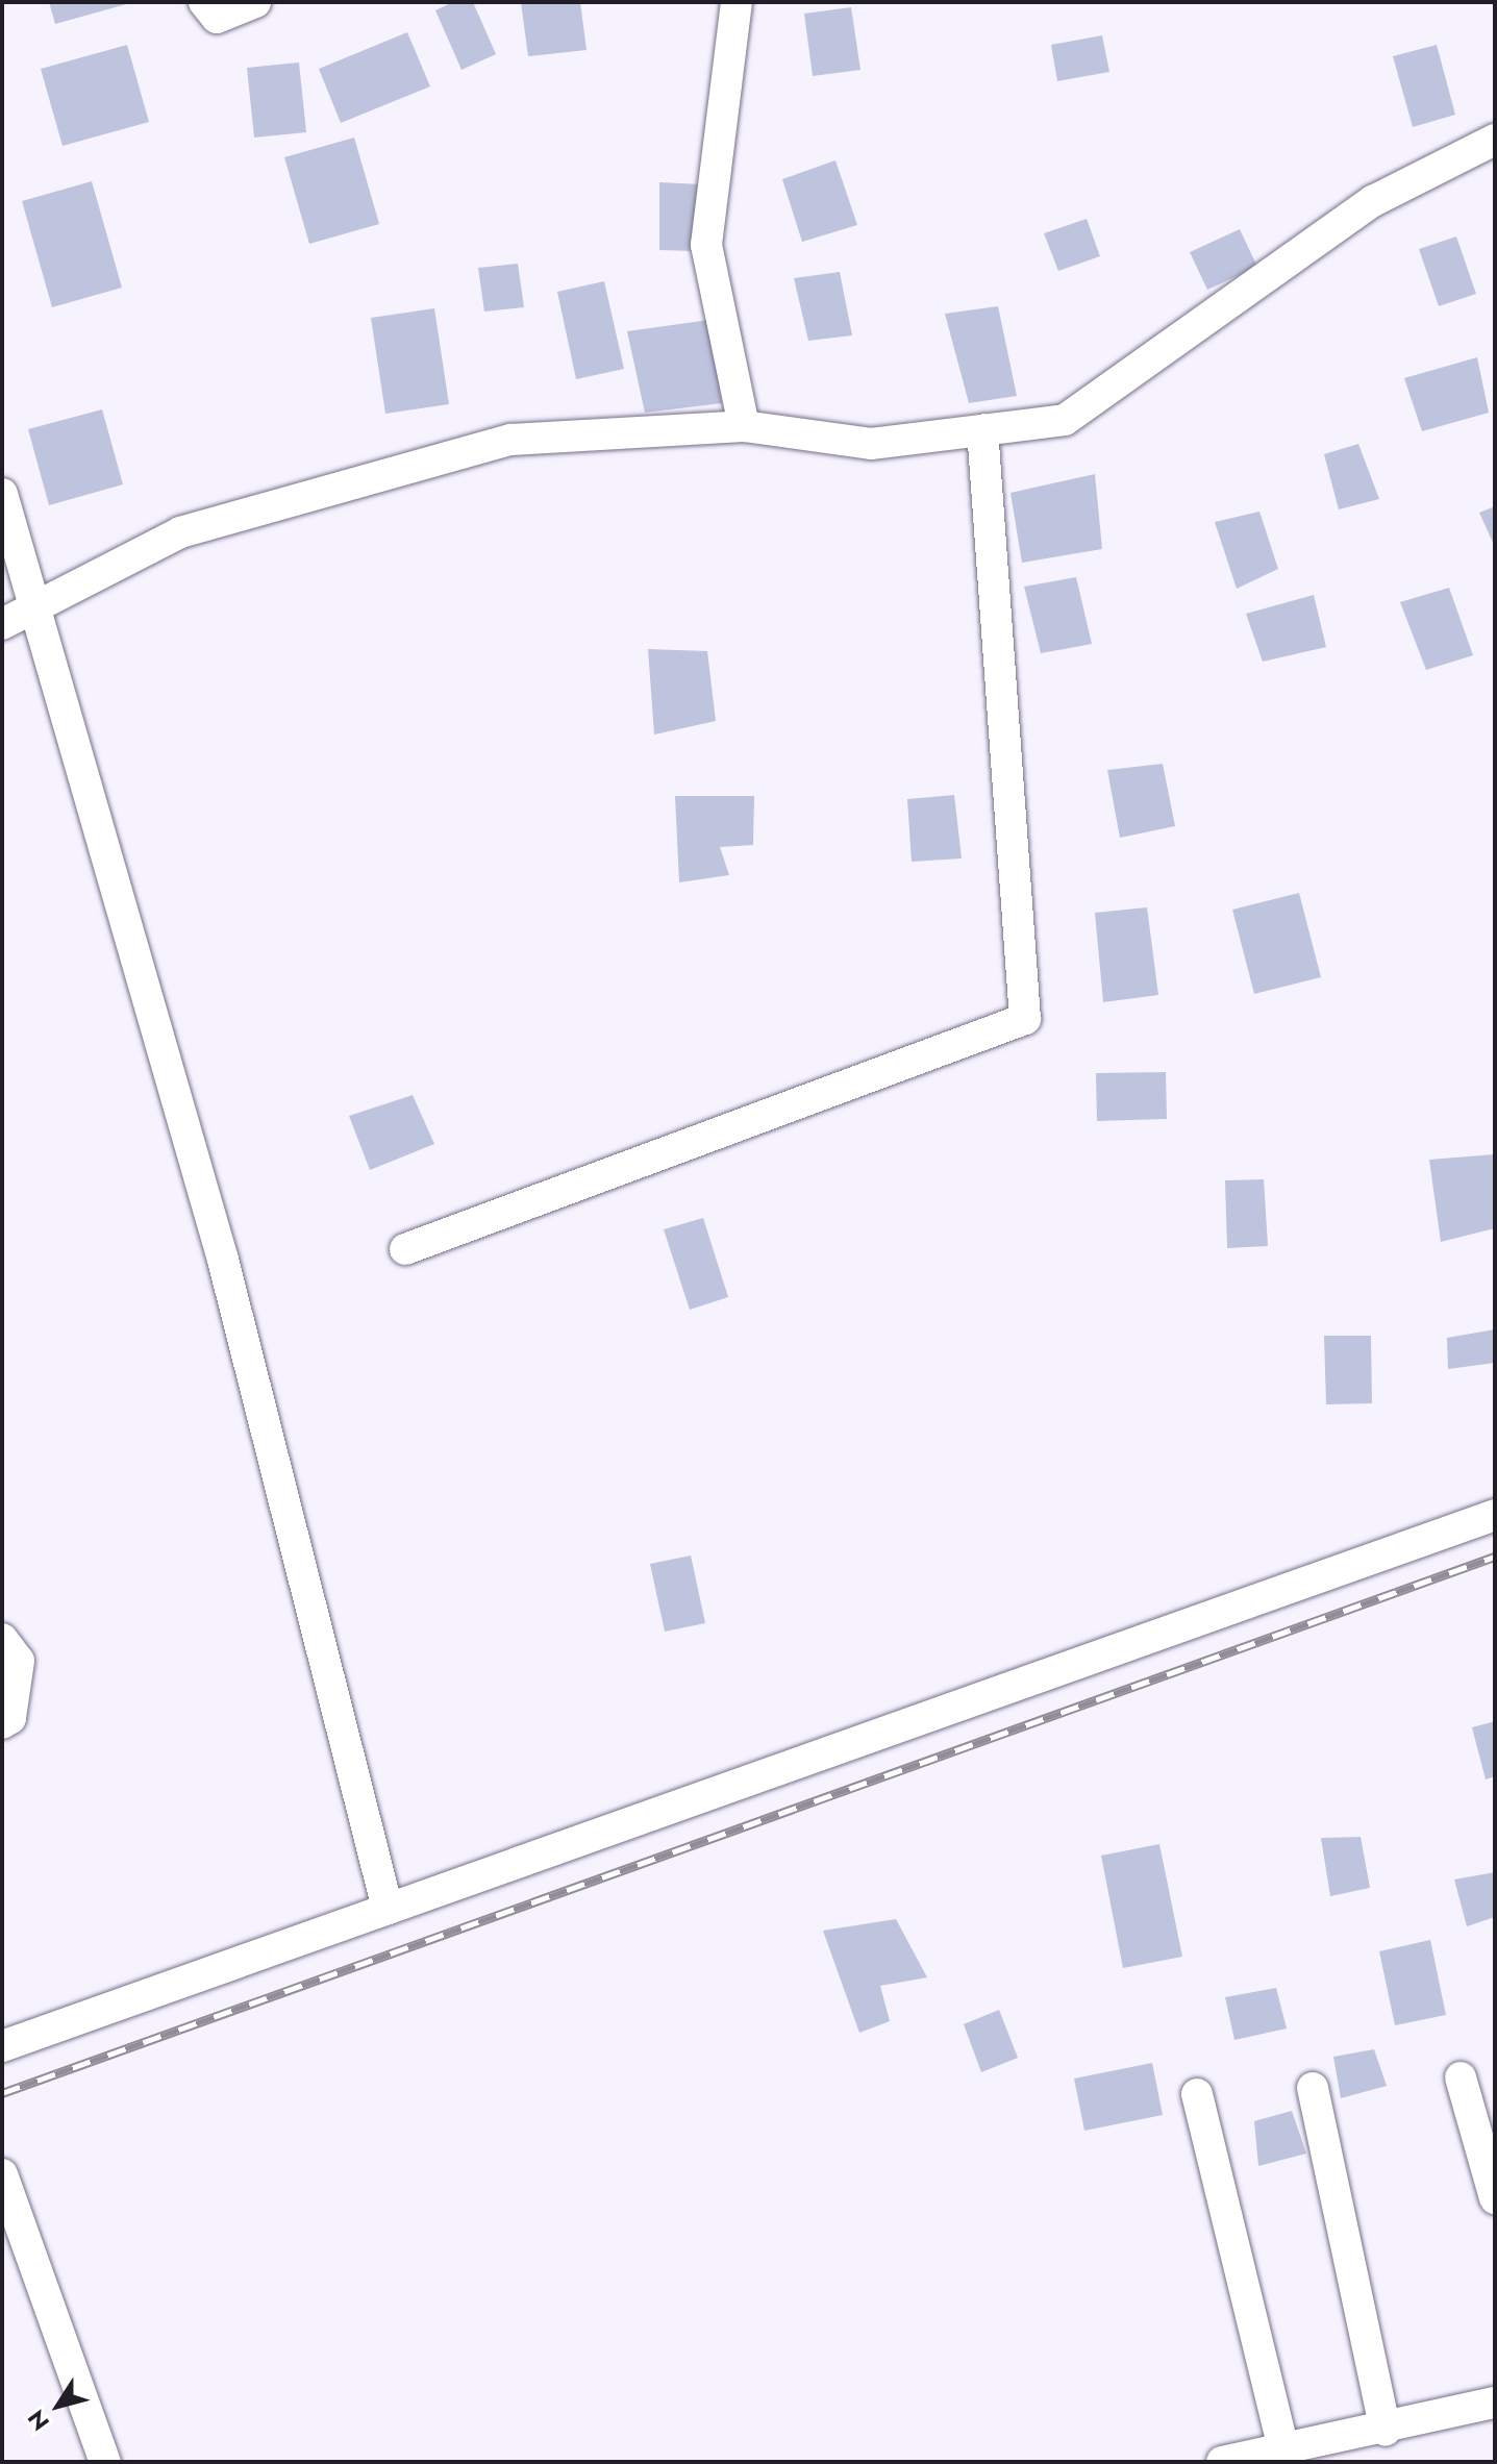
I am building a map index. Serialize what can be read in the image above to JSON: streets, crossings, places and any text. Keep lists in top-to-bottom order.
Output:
{
  "north": "bottom left"
}
